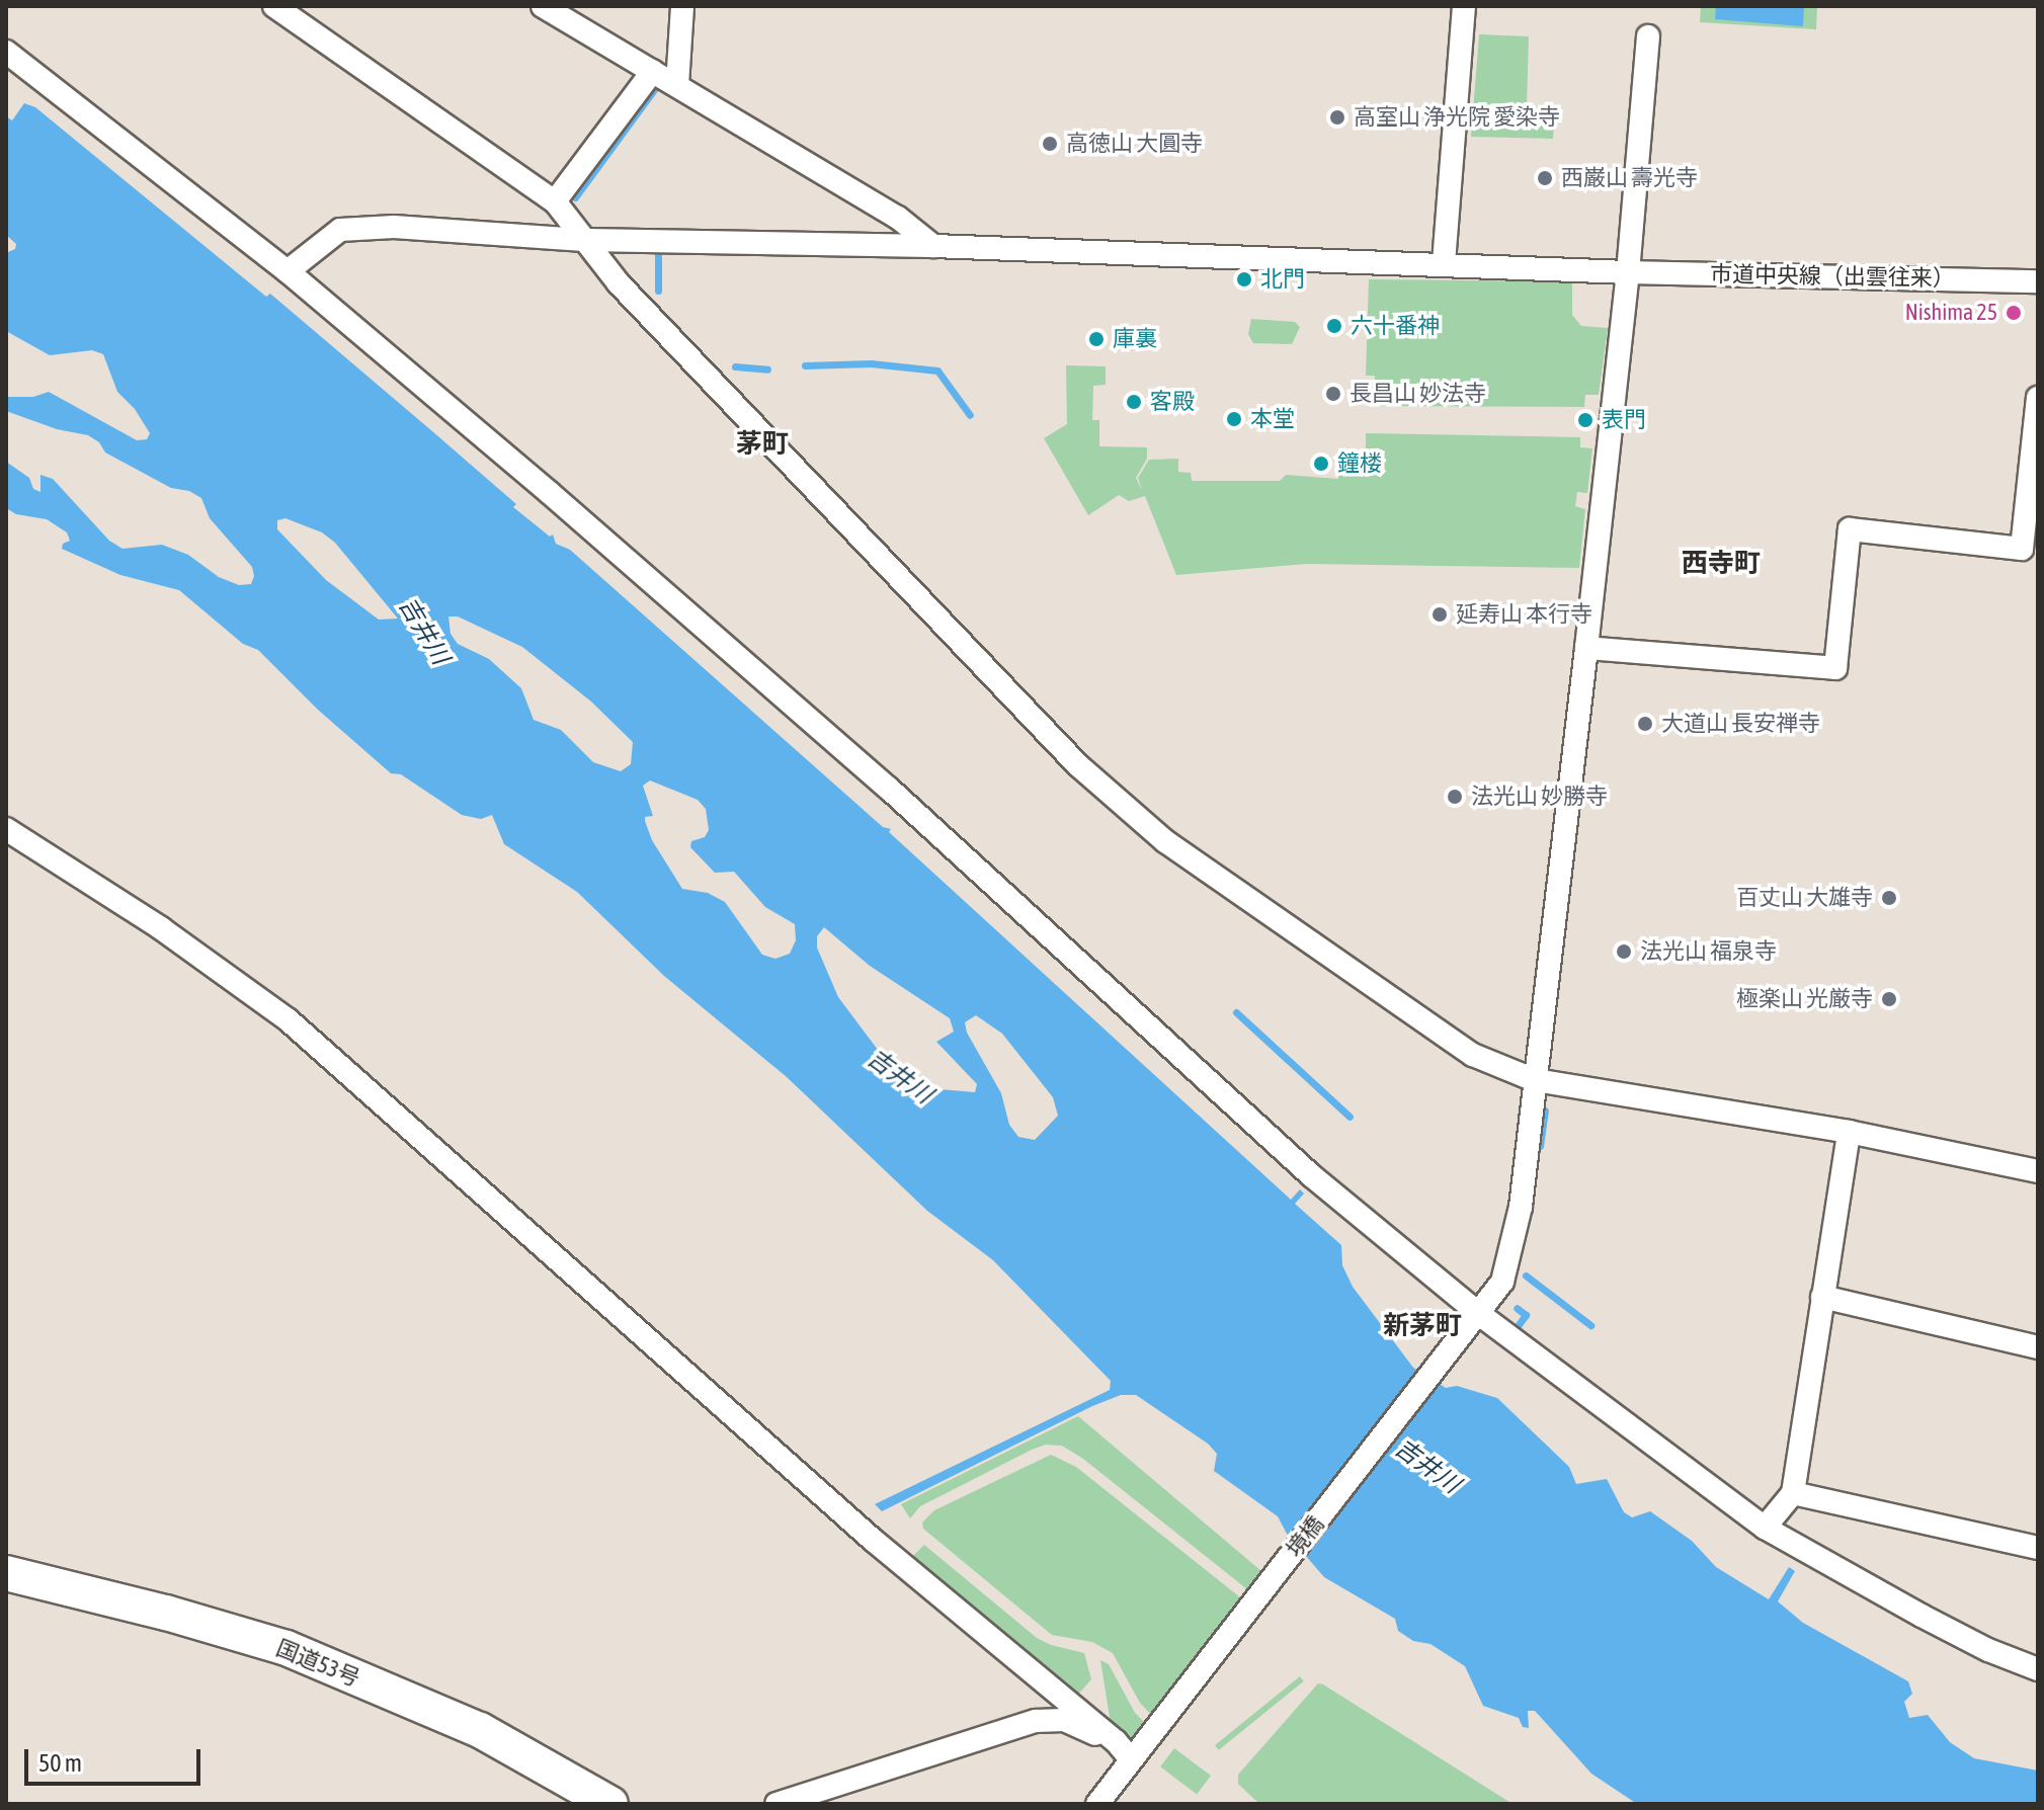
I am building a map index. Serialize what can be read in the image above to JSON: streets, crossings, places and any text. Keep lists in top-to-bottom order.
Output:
{
  "streets": {
    "highway": ["国道53号"],
    "street": ["市道中央線（出雲往来）", "境橋"]
  },
  "crossings": [
    ["市道中央線（出雲往来）", "境橋"]
  ],
  "districts": ["茅町", "西寺町", "新茅町"],
  "water": ["吉井川"],
  "places": [
    "高室山 浄光院 愛染寺",
    "高徳山 大圓寺",
    "西巌山 壽光寺",
    "北門",
    "Nishima 25",
    "六十番神",
    "庫裏",
    "長昌山 妙法寺",
    "客殿",
    "本堂",
    "表門",
    "鐘楼",
    "延寿山 本行寺",
    "大道山 長安禅寺",
    "法光山 妙勝寺",
    "百丈山 大雄寺",
    "法光山 福泉寺",
    "極楽山 光厳寺"
  ],
  "scale_bar": "50 m"
}
